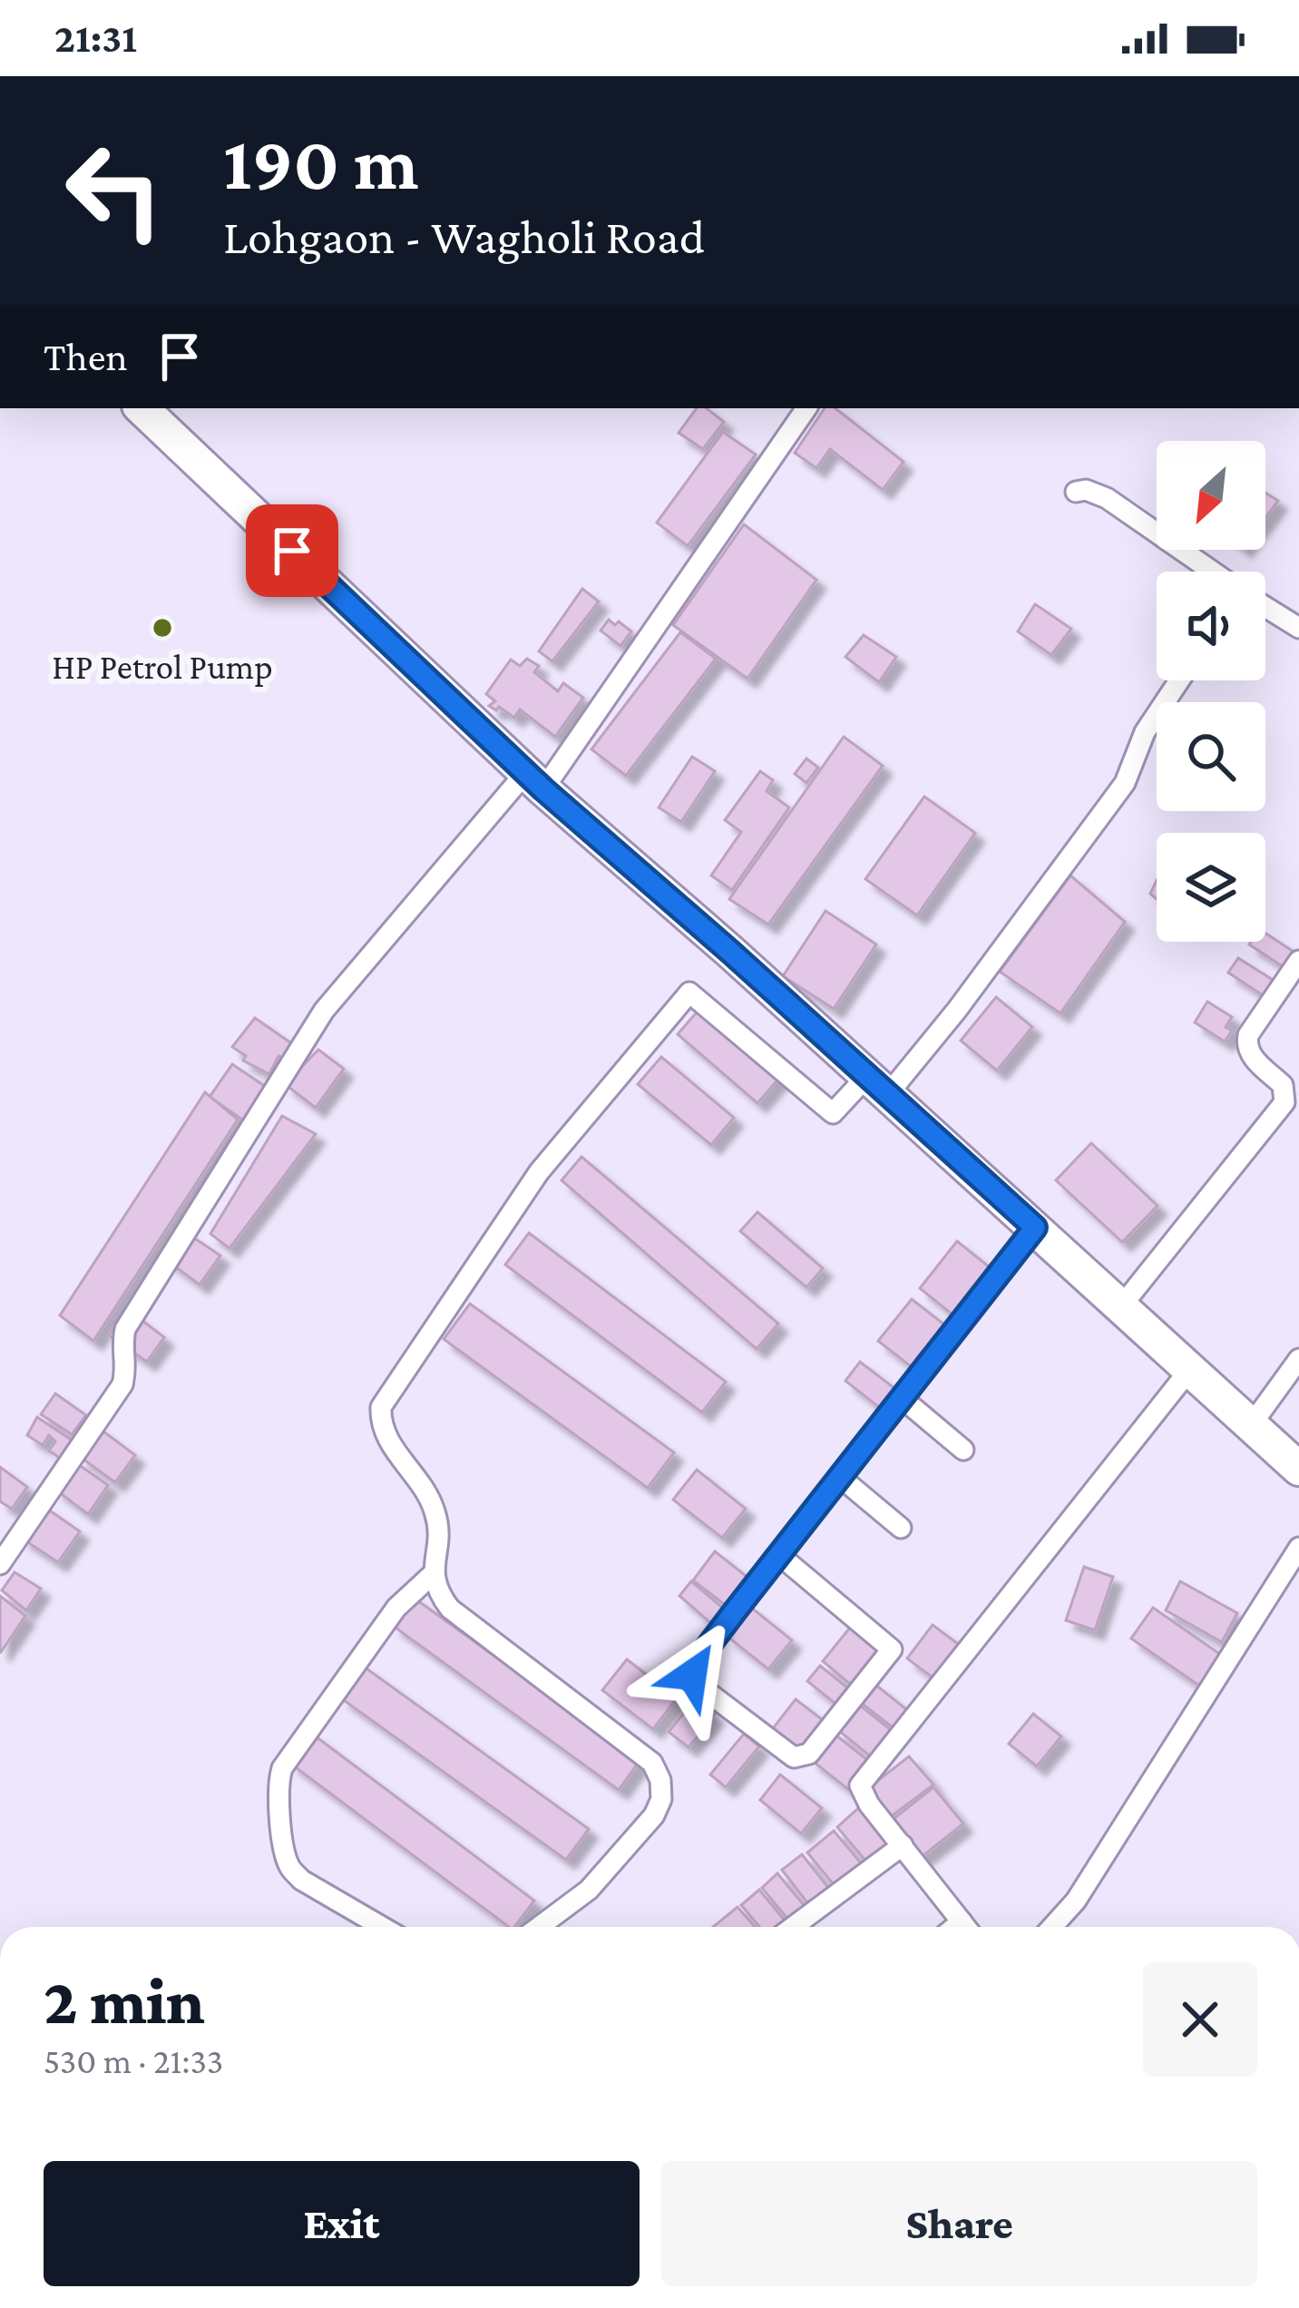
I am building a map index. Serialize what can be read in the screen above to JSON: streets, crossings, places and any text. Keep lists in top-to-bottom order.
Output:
{
  "places": ["HP Petrol Pump"],
  "north": "bottom left",
  "page": {
    "status": "21:31",
    "turn": ["190 m", "Lohgaon - Wagholi Road"],
    "then": "Then",
    "heading": ["2 min", "530 m · 21:33"],
    "buttons": ["Exit", "Share"]
  }
}
